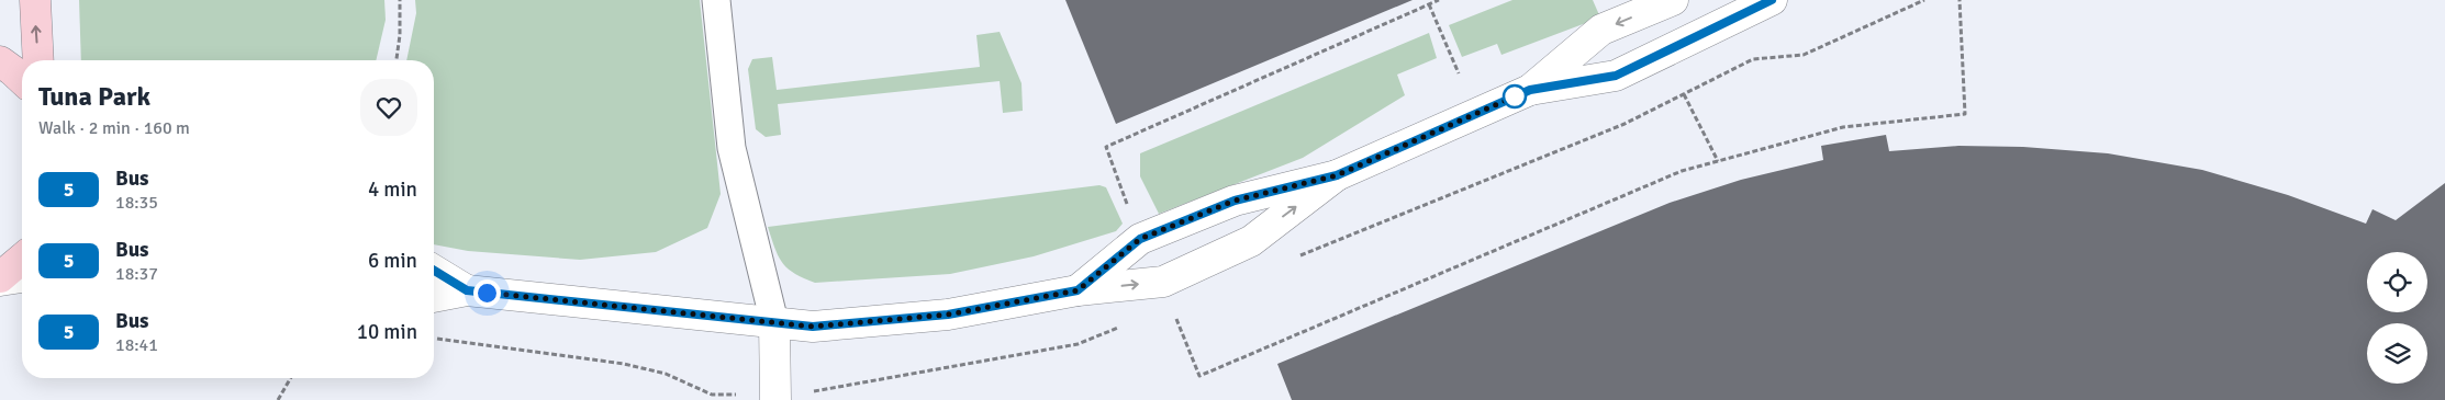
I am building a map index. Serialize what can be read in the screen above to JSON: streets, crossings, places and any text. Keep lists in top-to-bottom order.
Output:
{
  "lines": ["bus line 5"],
  "page": {
    "heading": ["Tuna Park", "Walk · 2 min · 160 m"],
    "list": [
      {
        "mark": "5",
        "name": "Bus",
        "note": "18:35",
        "value": "4 min"
      },
      {
        "mark": "5",
        "name": "Bus",
        "note": "18:37",
        "value": "6 min"
      },
      {
        "mark": "5",
        "name": "Bus",
        "note": "18:41",
        "value": "10 min"
      }
    ]
  }
}
